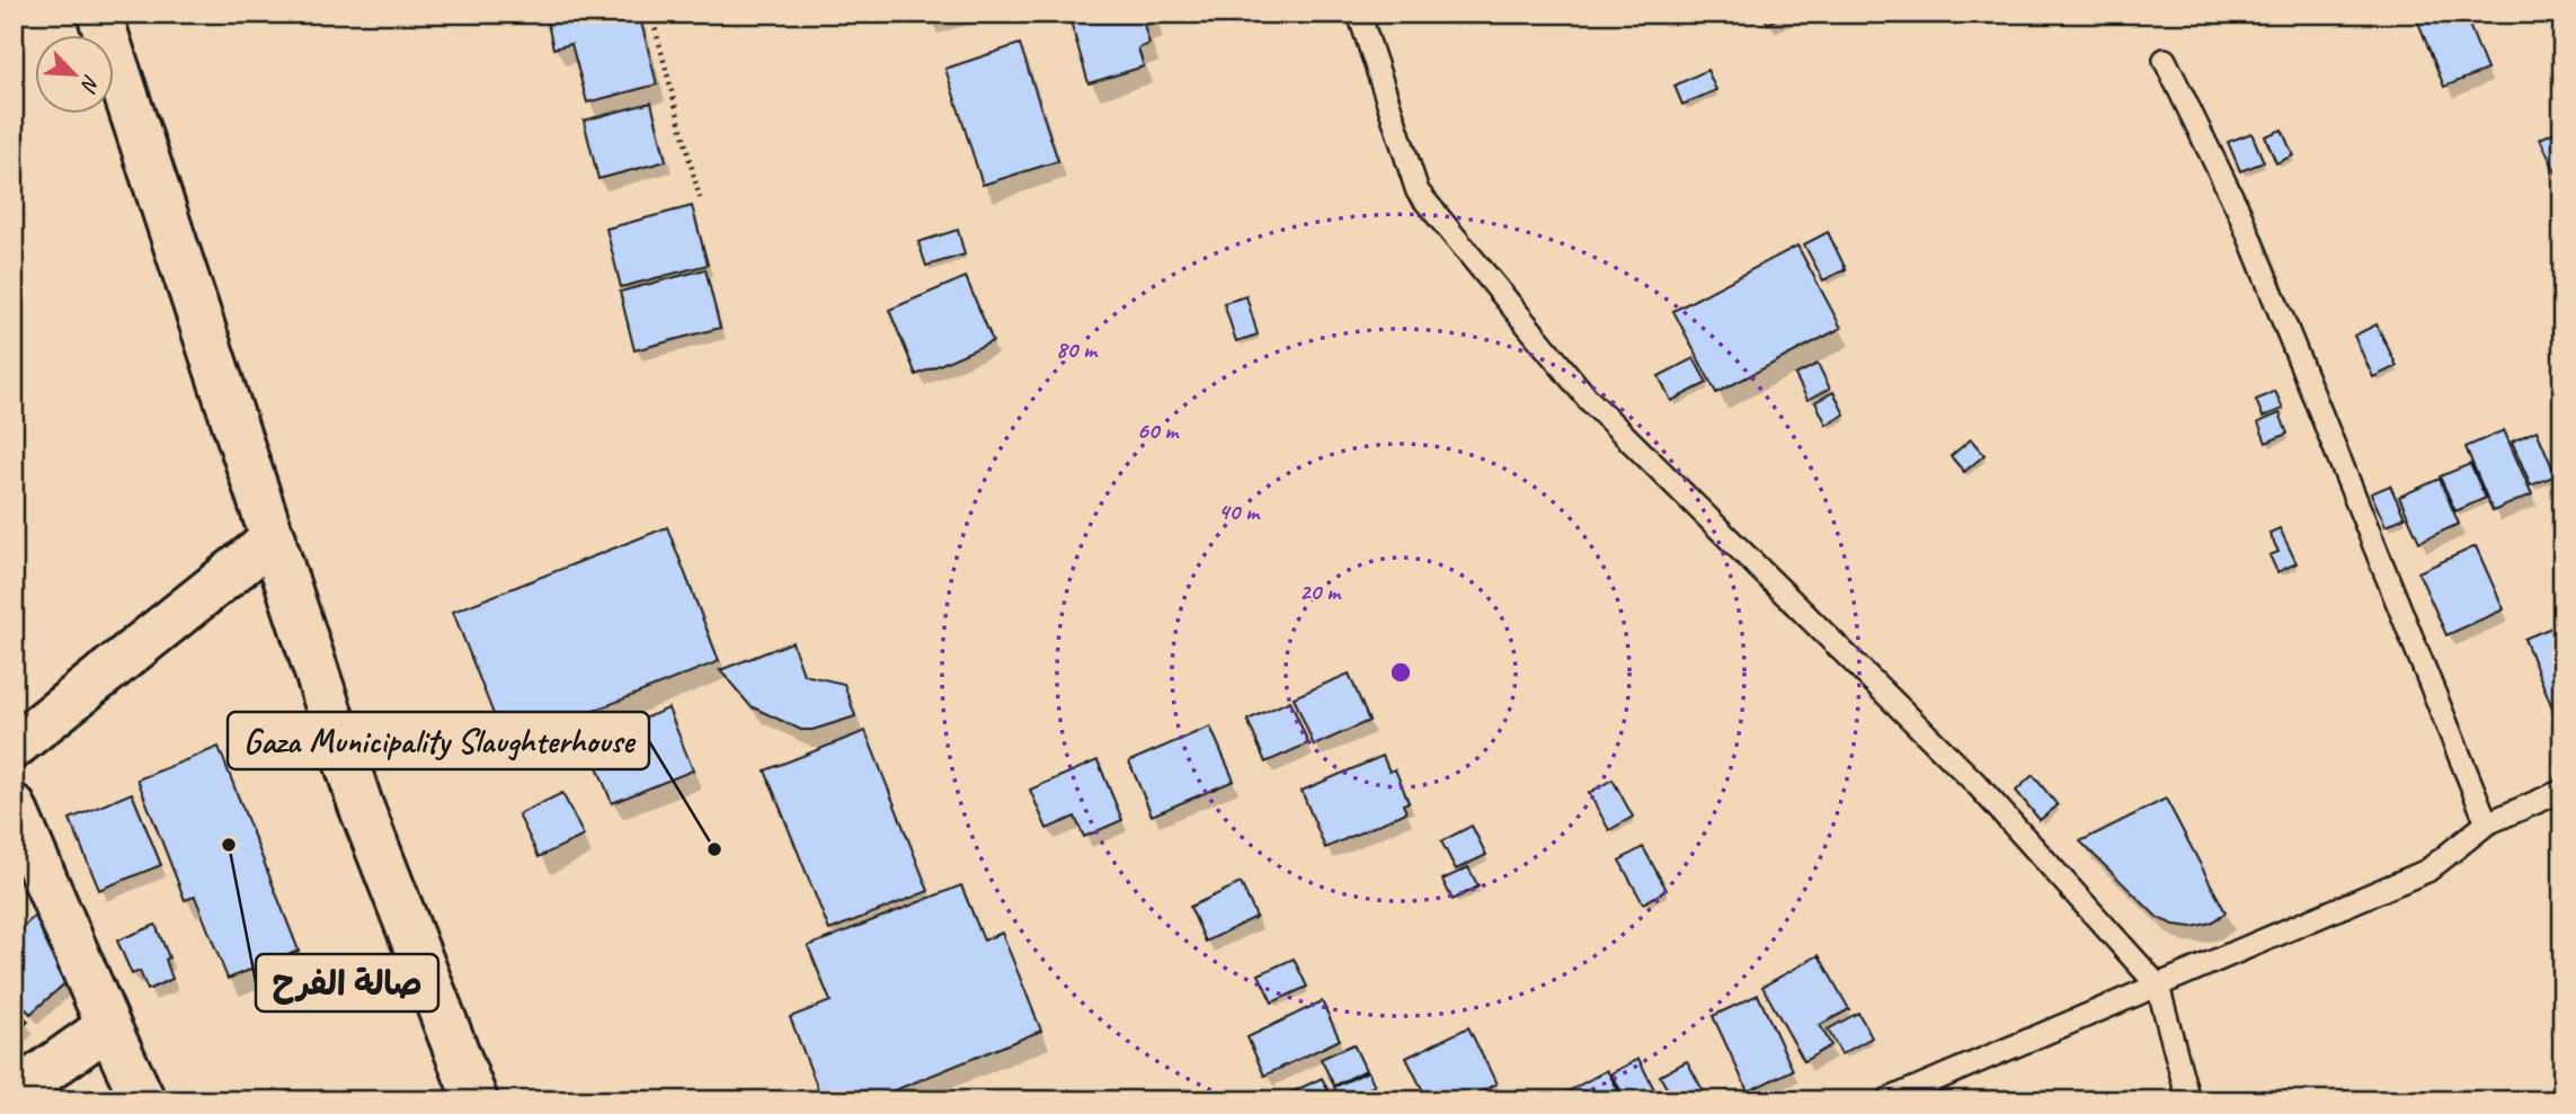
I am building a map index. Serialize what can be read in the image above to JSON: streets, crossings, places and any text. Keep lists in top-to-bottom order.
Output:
{
  "places": ["صالة الفرح", "Gaza Municipality Slaughterhouse"],
  "north": "bottom right",
  "rings": [
    "80 m",
    "60 m",
    "40 m",
    "20 m"
  ]
}
